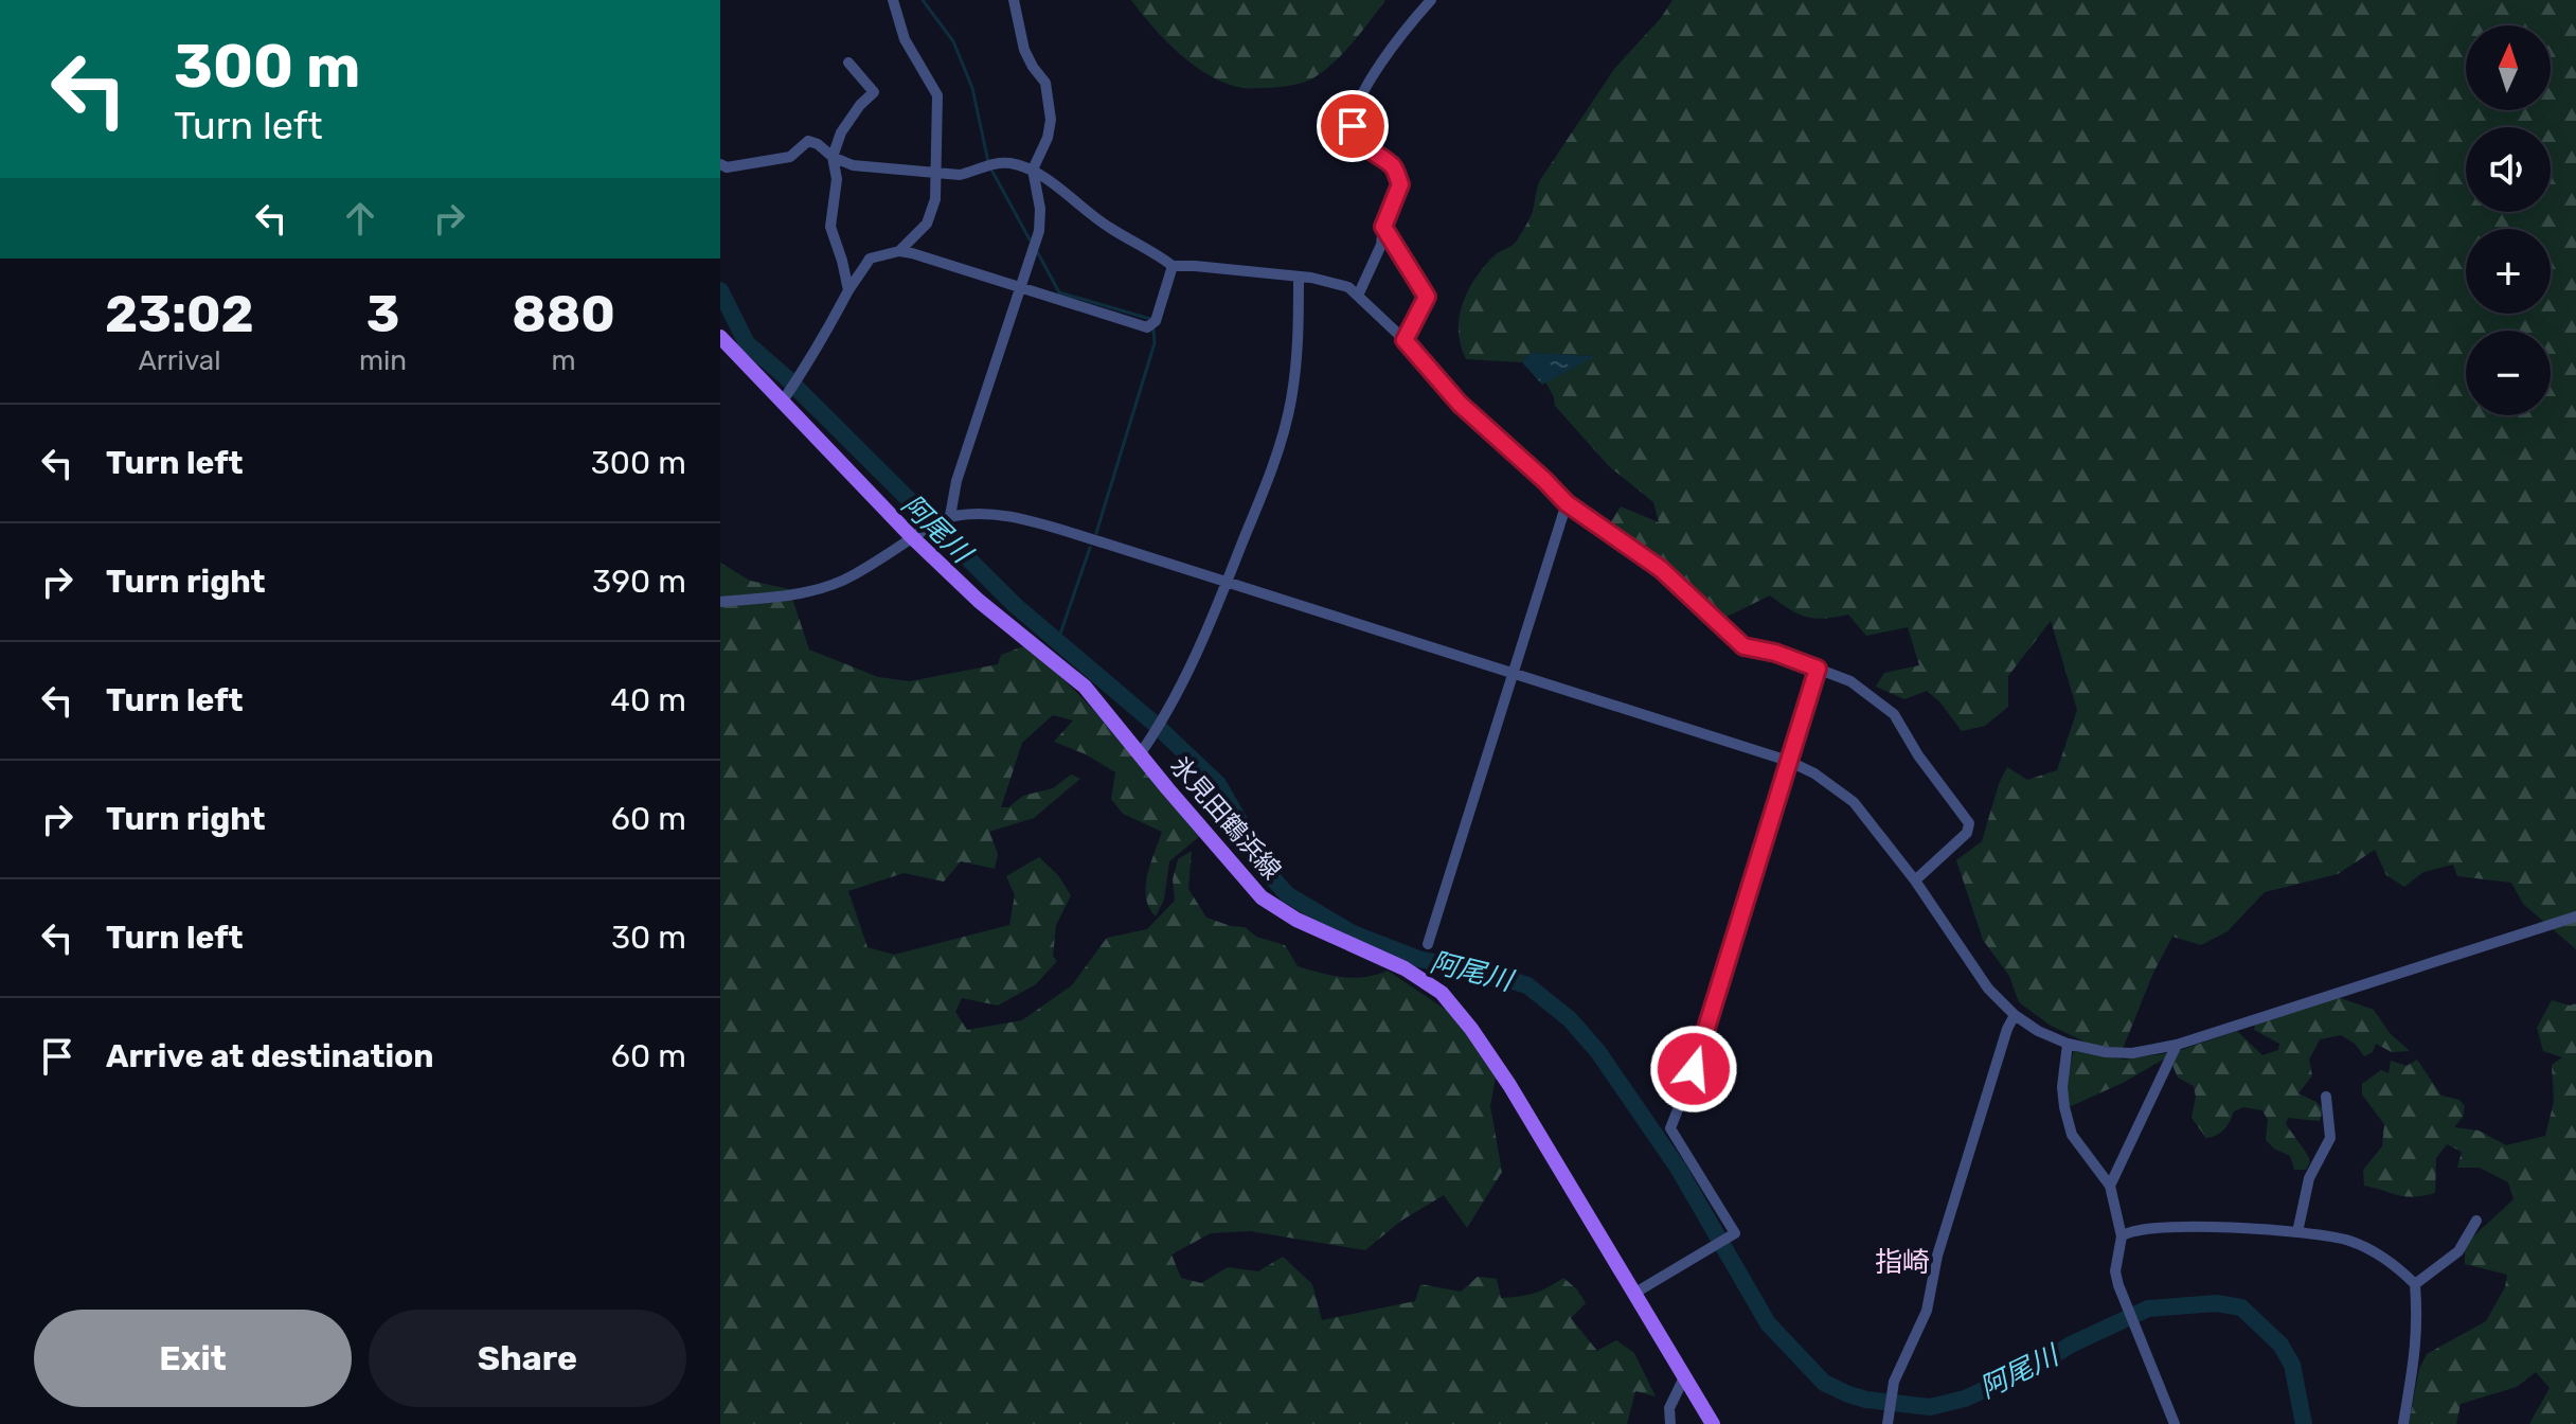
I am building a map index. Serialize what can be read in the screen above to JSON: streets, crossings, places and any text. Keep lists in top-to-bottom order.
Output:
{
  "streets": {
    "main road": ["氷見田鶴浜線"]
  },
  "districts": ["指崎"],
  "water": ["阿尾川"],
  "north": "top",
  "page": {
    "turn": ["300 m", "Turn left"],
    "map_buttons": ["+", "−"],
    "eta": [
      "23:02",
      "Arrival",
      "3",
      "min",
      "880",
      "m"
    ],
    "list": [
      {
        "name": "Turn left",
        "value": "300 m"
      },
      {
        "name": "Turn right",
        "value": "390 m"
      },
      {
        "name": "Turn left",
        "value": "40 m"
      },
      {
        "name": "Turn right",
        "value": "60 m"
      },
      {
        "name": "Turn left",
        "value": "30 m"
      },
      {
        "name": "Arrive at destination",
        "value": "60 m"
      }
    ],
    "buttons": ["Exit", "Share"]
  }
}
